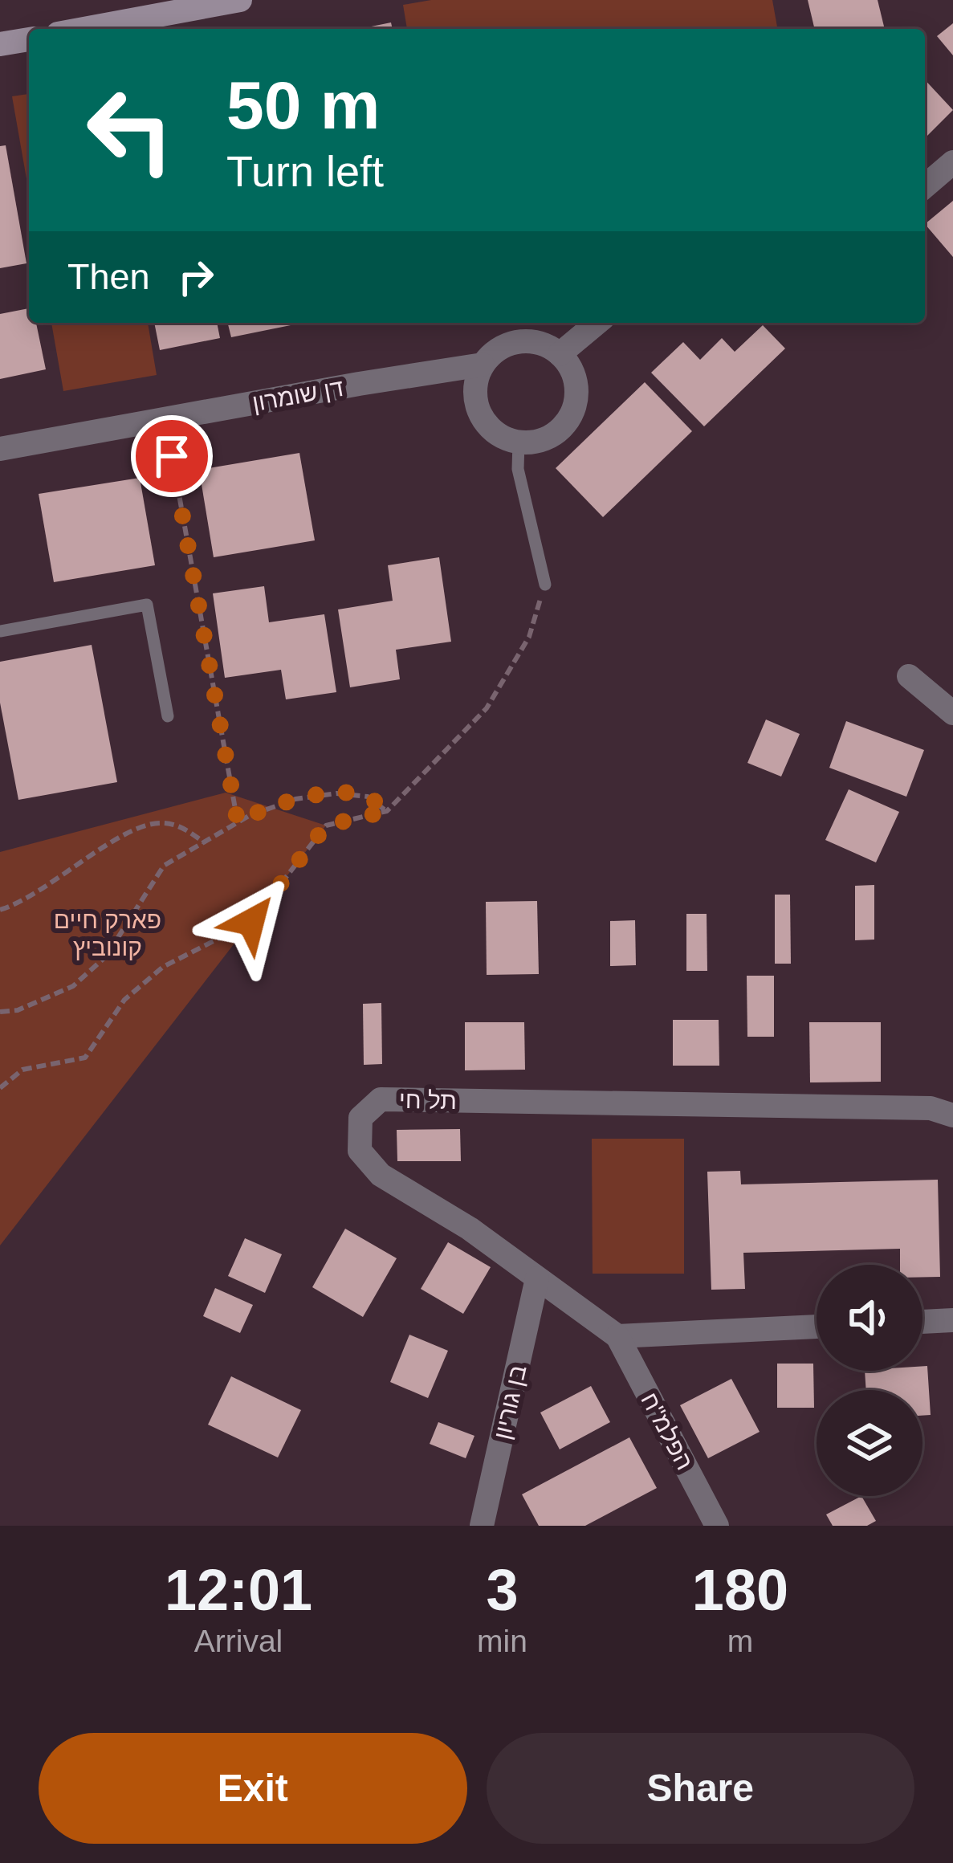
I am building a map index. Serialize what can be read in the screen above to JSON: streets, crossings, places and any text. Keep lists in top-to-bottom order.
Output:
{
  "streets": {
    "street": [
      "דן שומרון",
      "תל חי",
      "בן גוריון",
      "הפלמ\"ח"
    ]
  },
  "crossings": [
    ["תל חי", "בן גוריון"],
    ["תל חי", "הפלמ\"ח"]
  ],
  "parks": ["פארק חיים קונוביץ"],
  "page": {
    "turn": ["50 m", "Turn left"],
    "then": "Then",
    "eta": [
      "12:01",
      "Arrival",
      "3",
      "min",
      "180",
      "m"
    ],
    "buttons": ["Exit", "Share"]
  }
}
